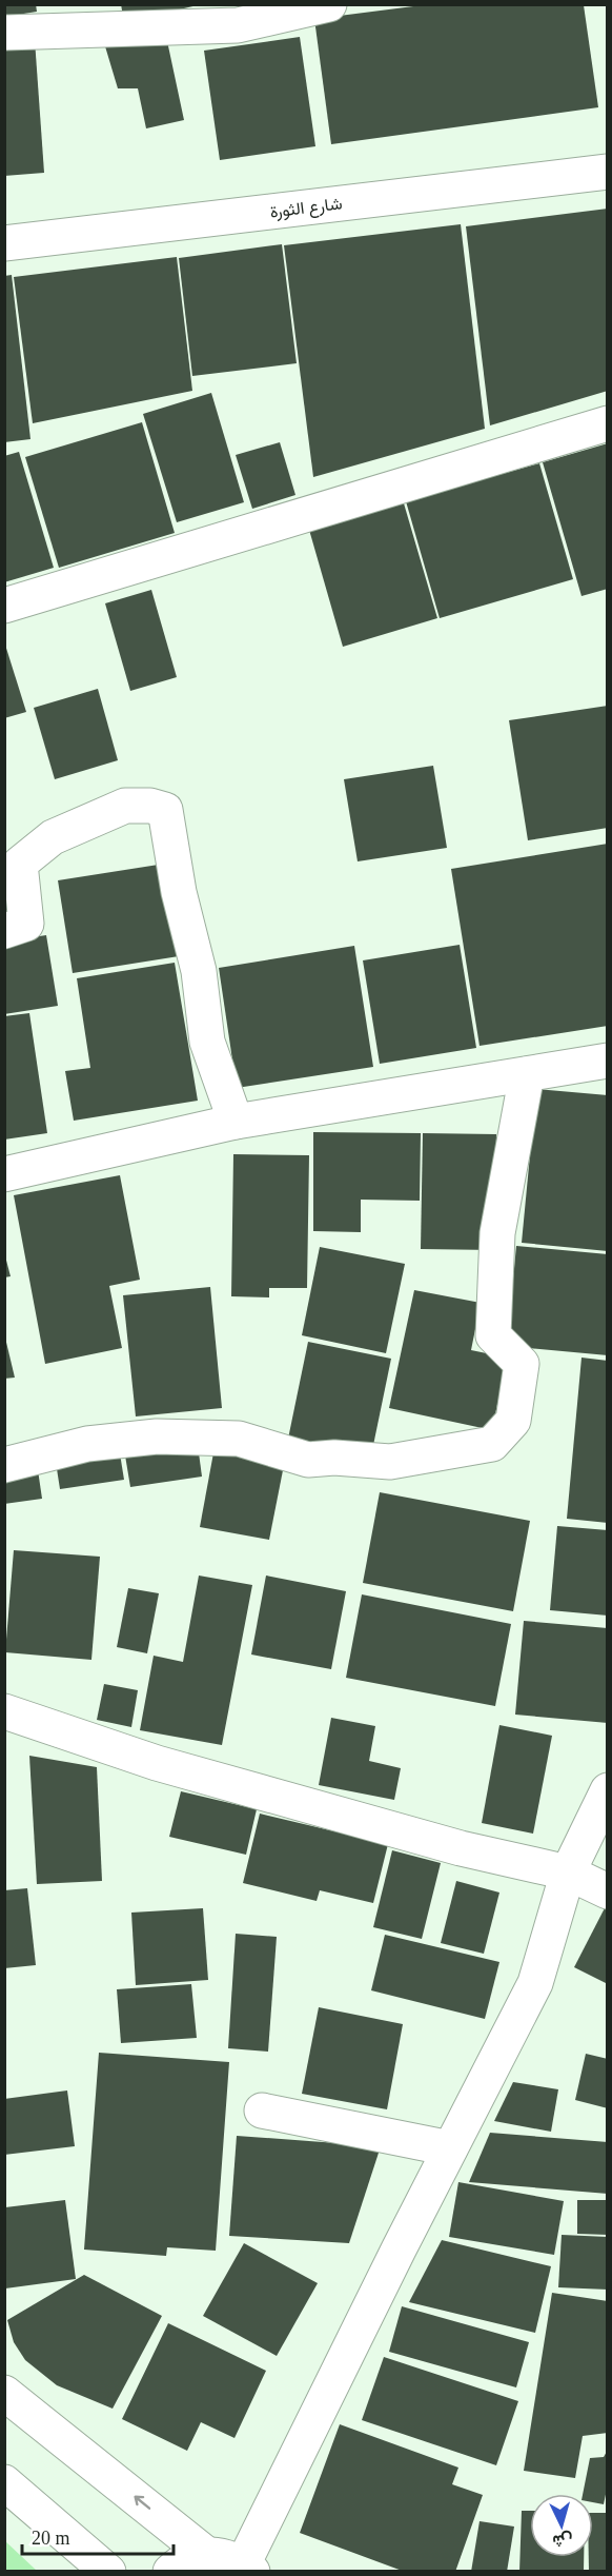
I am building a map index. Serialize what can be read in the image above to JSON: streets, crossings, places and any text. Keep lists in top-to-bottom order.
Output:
{
  "streets": {
    "street": ["شارع الثورة"]
  },
  "scale_bar": "20 m",
  "north": "bottom"
}
